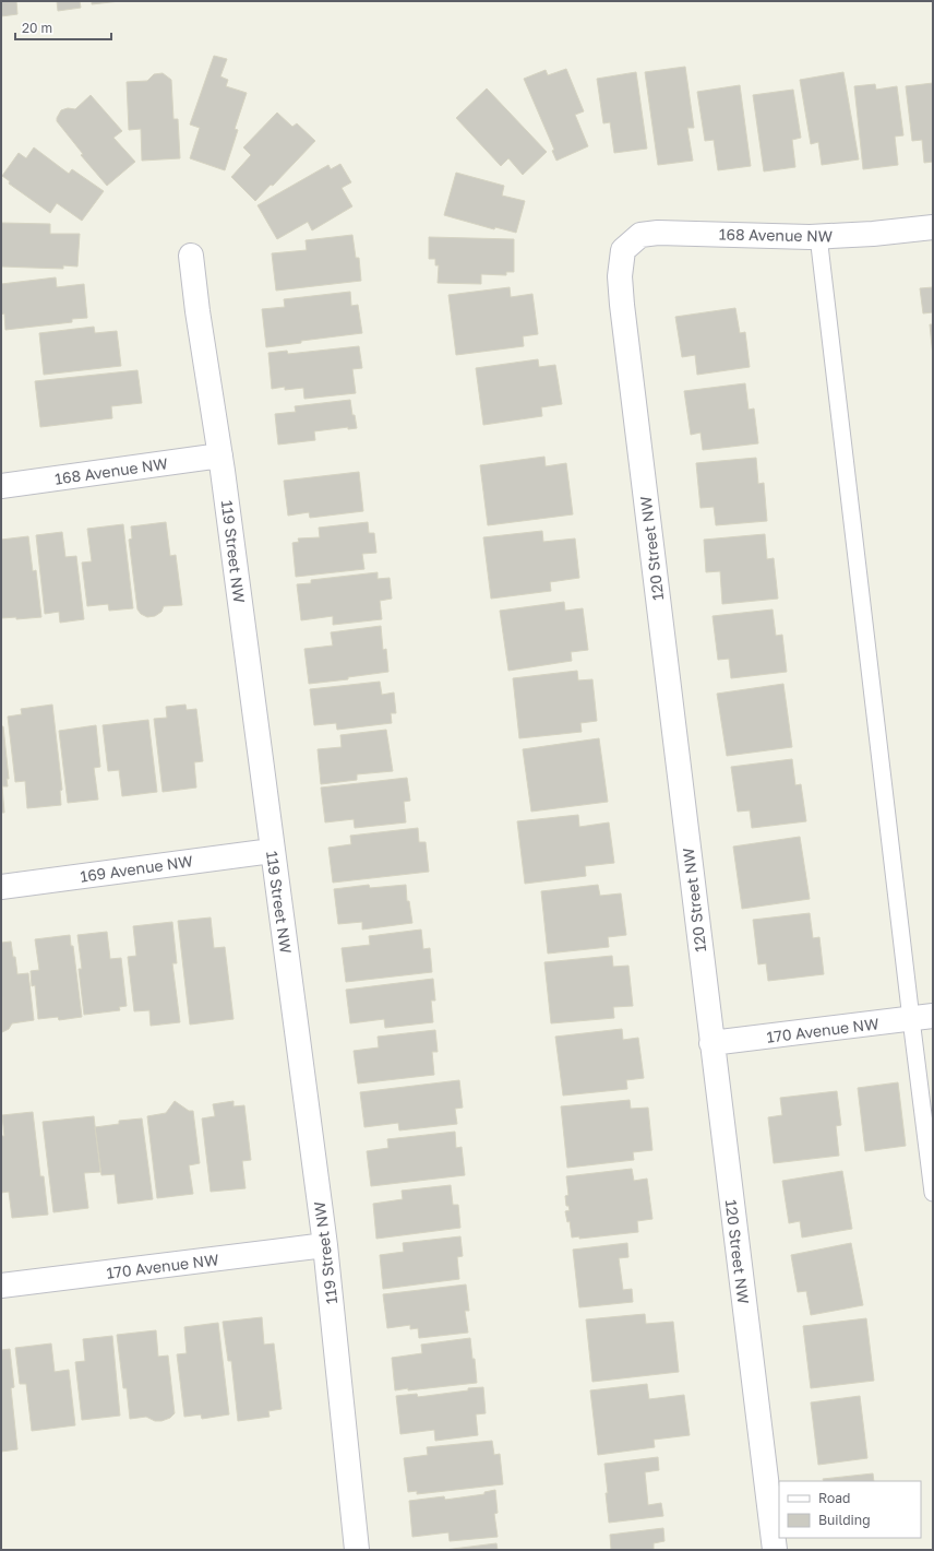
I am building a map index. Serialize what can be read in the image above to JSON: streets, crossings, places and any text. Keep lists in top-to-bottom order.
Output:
{
  "streets": {
    "street": [
      "168 Avenue NW",
      "120 Street NW",
      "119 Street NW",
      "169 Avenue NW",
      "170 Avenue NW"
    ]
  },
  "crossings": [
    ["168 Avenue NW", "120 Street NW"],
    ["168 Avenue NW", "119 Street NW"],
    ["120 Street NW", "170 Avenue NW"],
    ["119 Street NW", "169 Avenue NW"],
    ["119 Street NW", "170 Avenue NW"]
  ],
  "legend": ["Road", "Building"],
  "scale_bar": "20 m"
}
